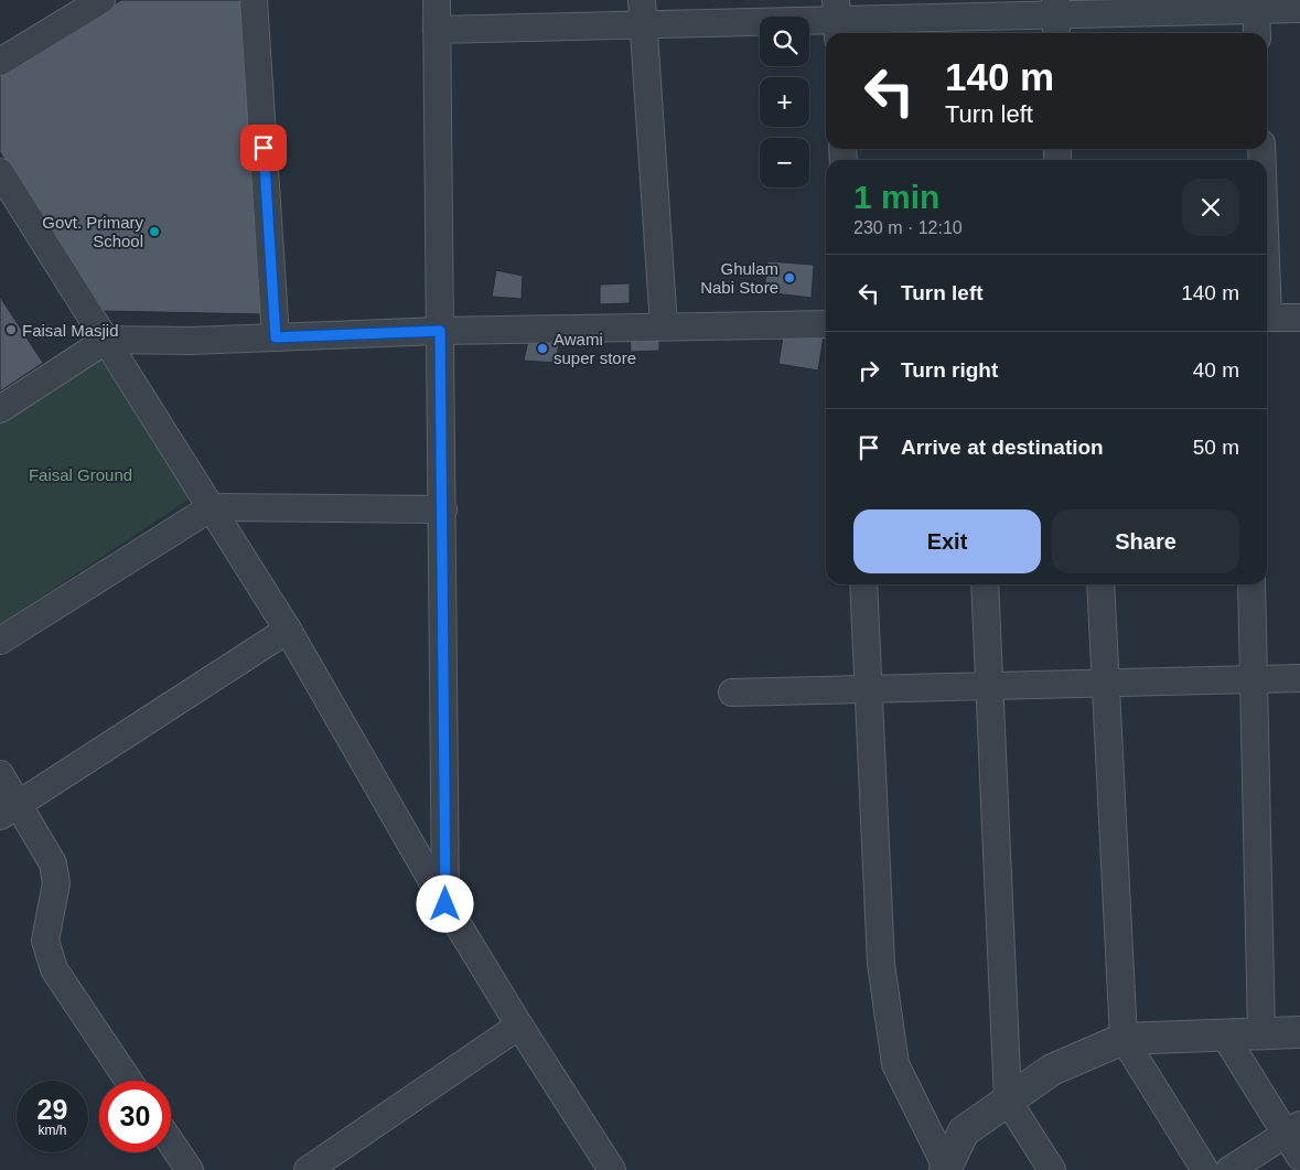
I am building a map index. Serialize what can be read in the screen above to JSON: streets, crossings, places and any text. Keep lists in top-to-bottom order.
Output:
{
  "parks": ["Faisal Ground"],
  "places": [
    "Govt. Primary School",
    "Ghulam Nabi Store",
    "Faisal Masjid",
    "Awami super store"
  ],
  "page": {
    "map_buttons": ["+", "−"],
    "turn": ["140 m", "Turn left"],
    "heading": ["1 min", "230 m · 12:10"],
    "list": [
      {
        "name": "Turn left",
        "value": "140 m"
      },
      {
        "name": "Turn right",
        "value": "40 m"
      },
      {
        "name": "Arrive at destination",
        "value": "50 m"
      }
    ],
    "buttons": ["Exit", "Share"],
    "speed": "29 km/h",
    "limit": "30"
  }
}
